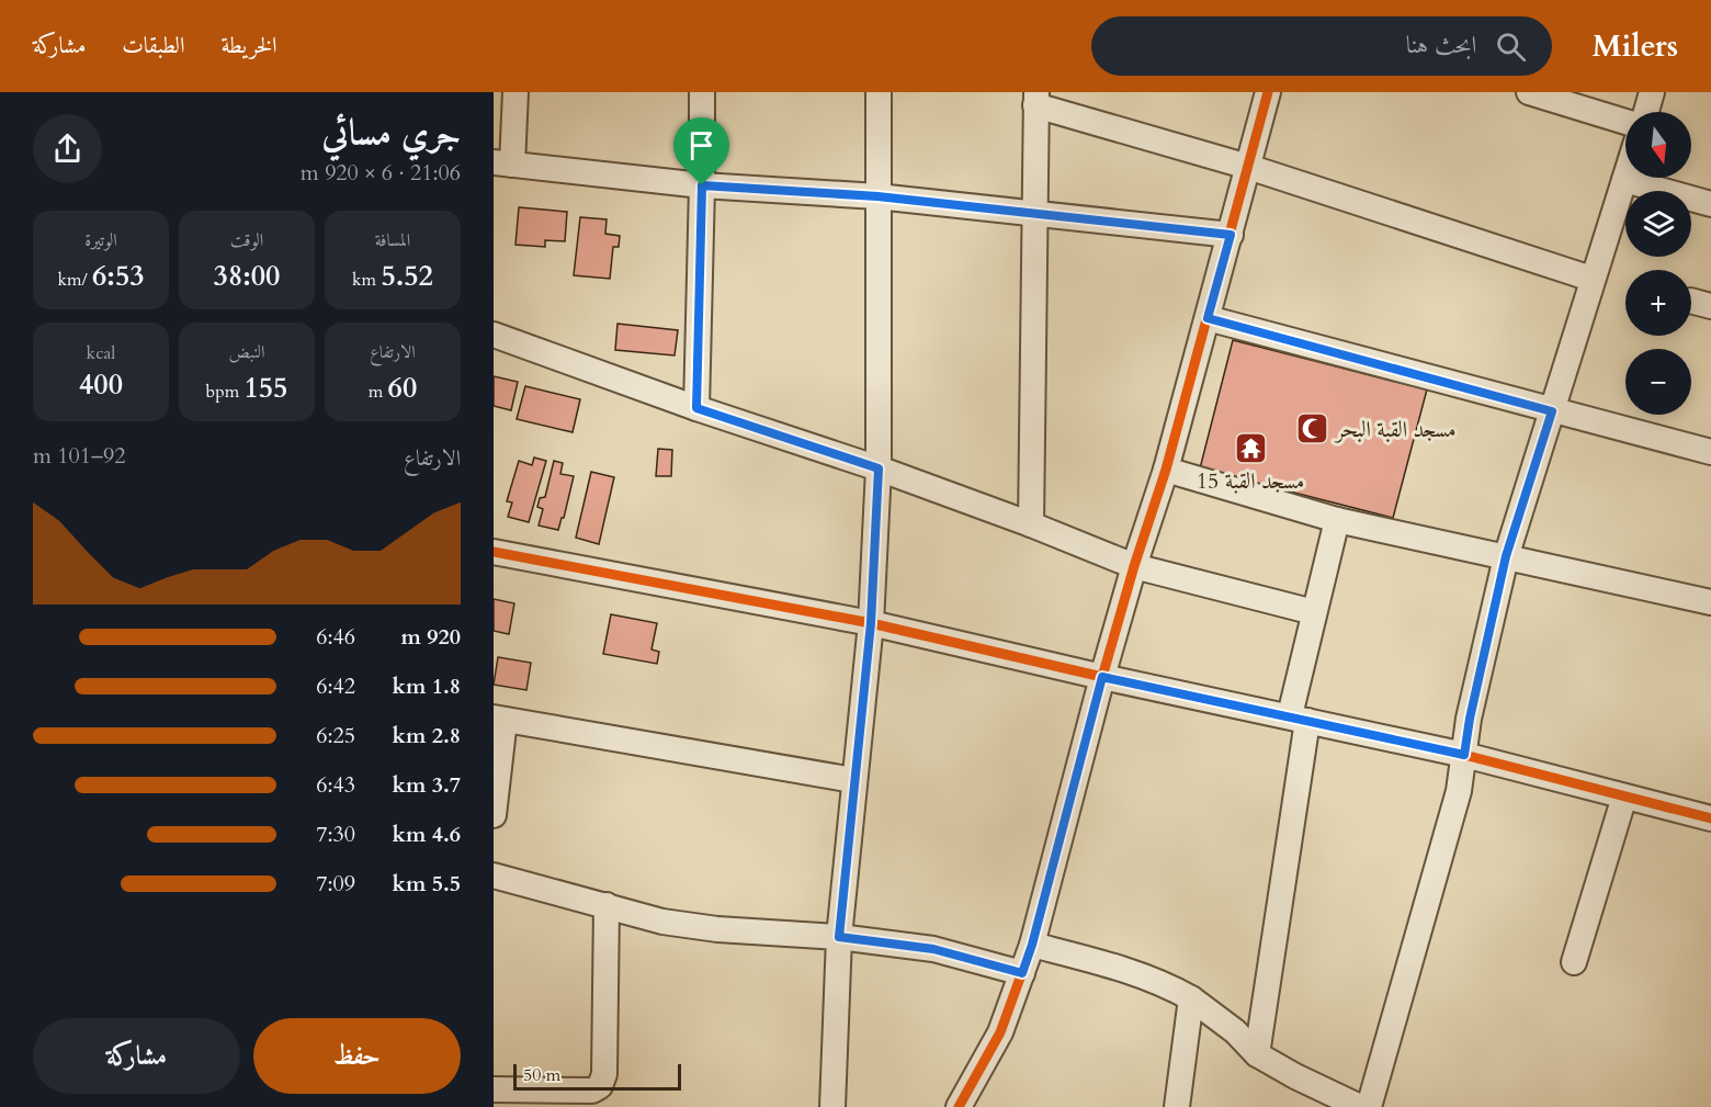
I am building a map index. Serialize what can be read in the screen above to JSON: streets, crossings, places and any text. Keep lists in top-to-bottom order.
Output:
{
  "places": {
    "mosque": ["مسجد القبة البحر"],
    "temple": ["مسجد القبة 15"]
  },
  "scale_bar": "50 m",
  "north": "bottom",
  "page": {
    "header": "Milers",
    "search": "ابحث هنا",
    "nav": ["الخريطة", "الطبقات", "مشاركة"],
    "heading": ["جري مسائي", "21:06 · 6 × 920 m"],
    "map_buttons": ["+", "−"],
    "stats": [
      ["المسافة", "5.52 km"],
      ["الوقت", "38:00"],
      ["الوتيرة", "6:53 /km"],
      ["الارتفاع", "60 m"],
      ["النبض", "155 bpm"],
      ["kcal", "400"]
    ],
    "chart": ["الارتفاع", "92–101 m"],
    "list": [
      {
        "name": "920 m",
        "note": "6:46"
      },
      {
        "name": "1.8 km",
        "note": "6:42"
      },
      {
        "name": "2.8 km",
        "note": "6:25"
      },
      {
        "name": "3.7 km",
        "note": "6:43"
      },
      {
        "name": "4.6 km",
        "note": "7:30"
      },
      {
        "name": "5.5 km",
        "note": "7:09"
      }
    ],
    "buttons": ["حفظ", "مشاركة"],
    "scale": "50 m"
  }
}
